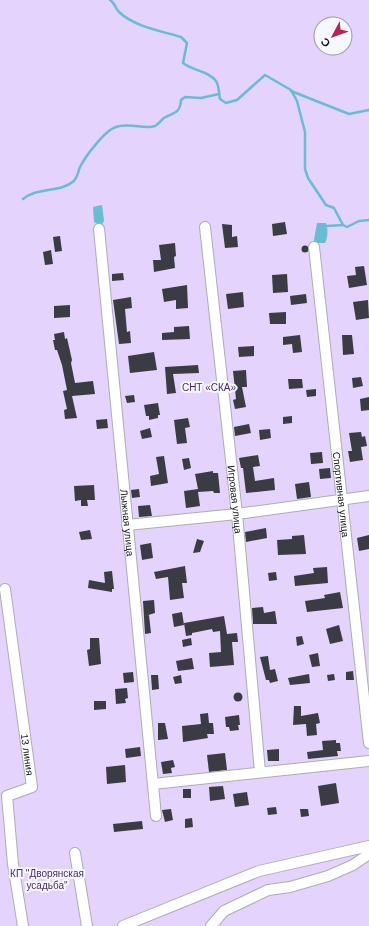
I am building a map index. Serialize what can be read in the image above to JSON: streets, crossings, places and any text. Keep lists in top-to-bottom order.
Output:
{
  "streets": {
    "street": [
      "Спортивная улица",
      "Игровая улица",
      "Лыжная улица",
      "13 линия"
    ]
  },
  "parks": ["СНТ «СКА»", "КП \"Дворянская усадьба\""],
  "north": "bottom left"
}
